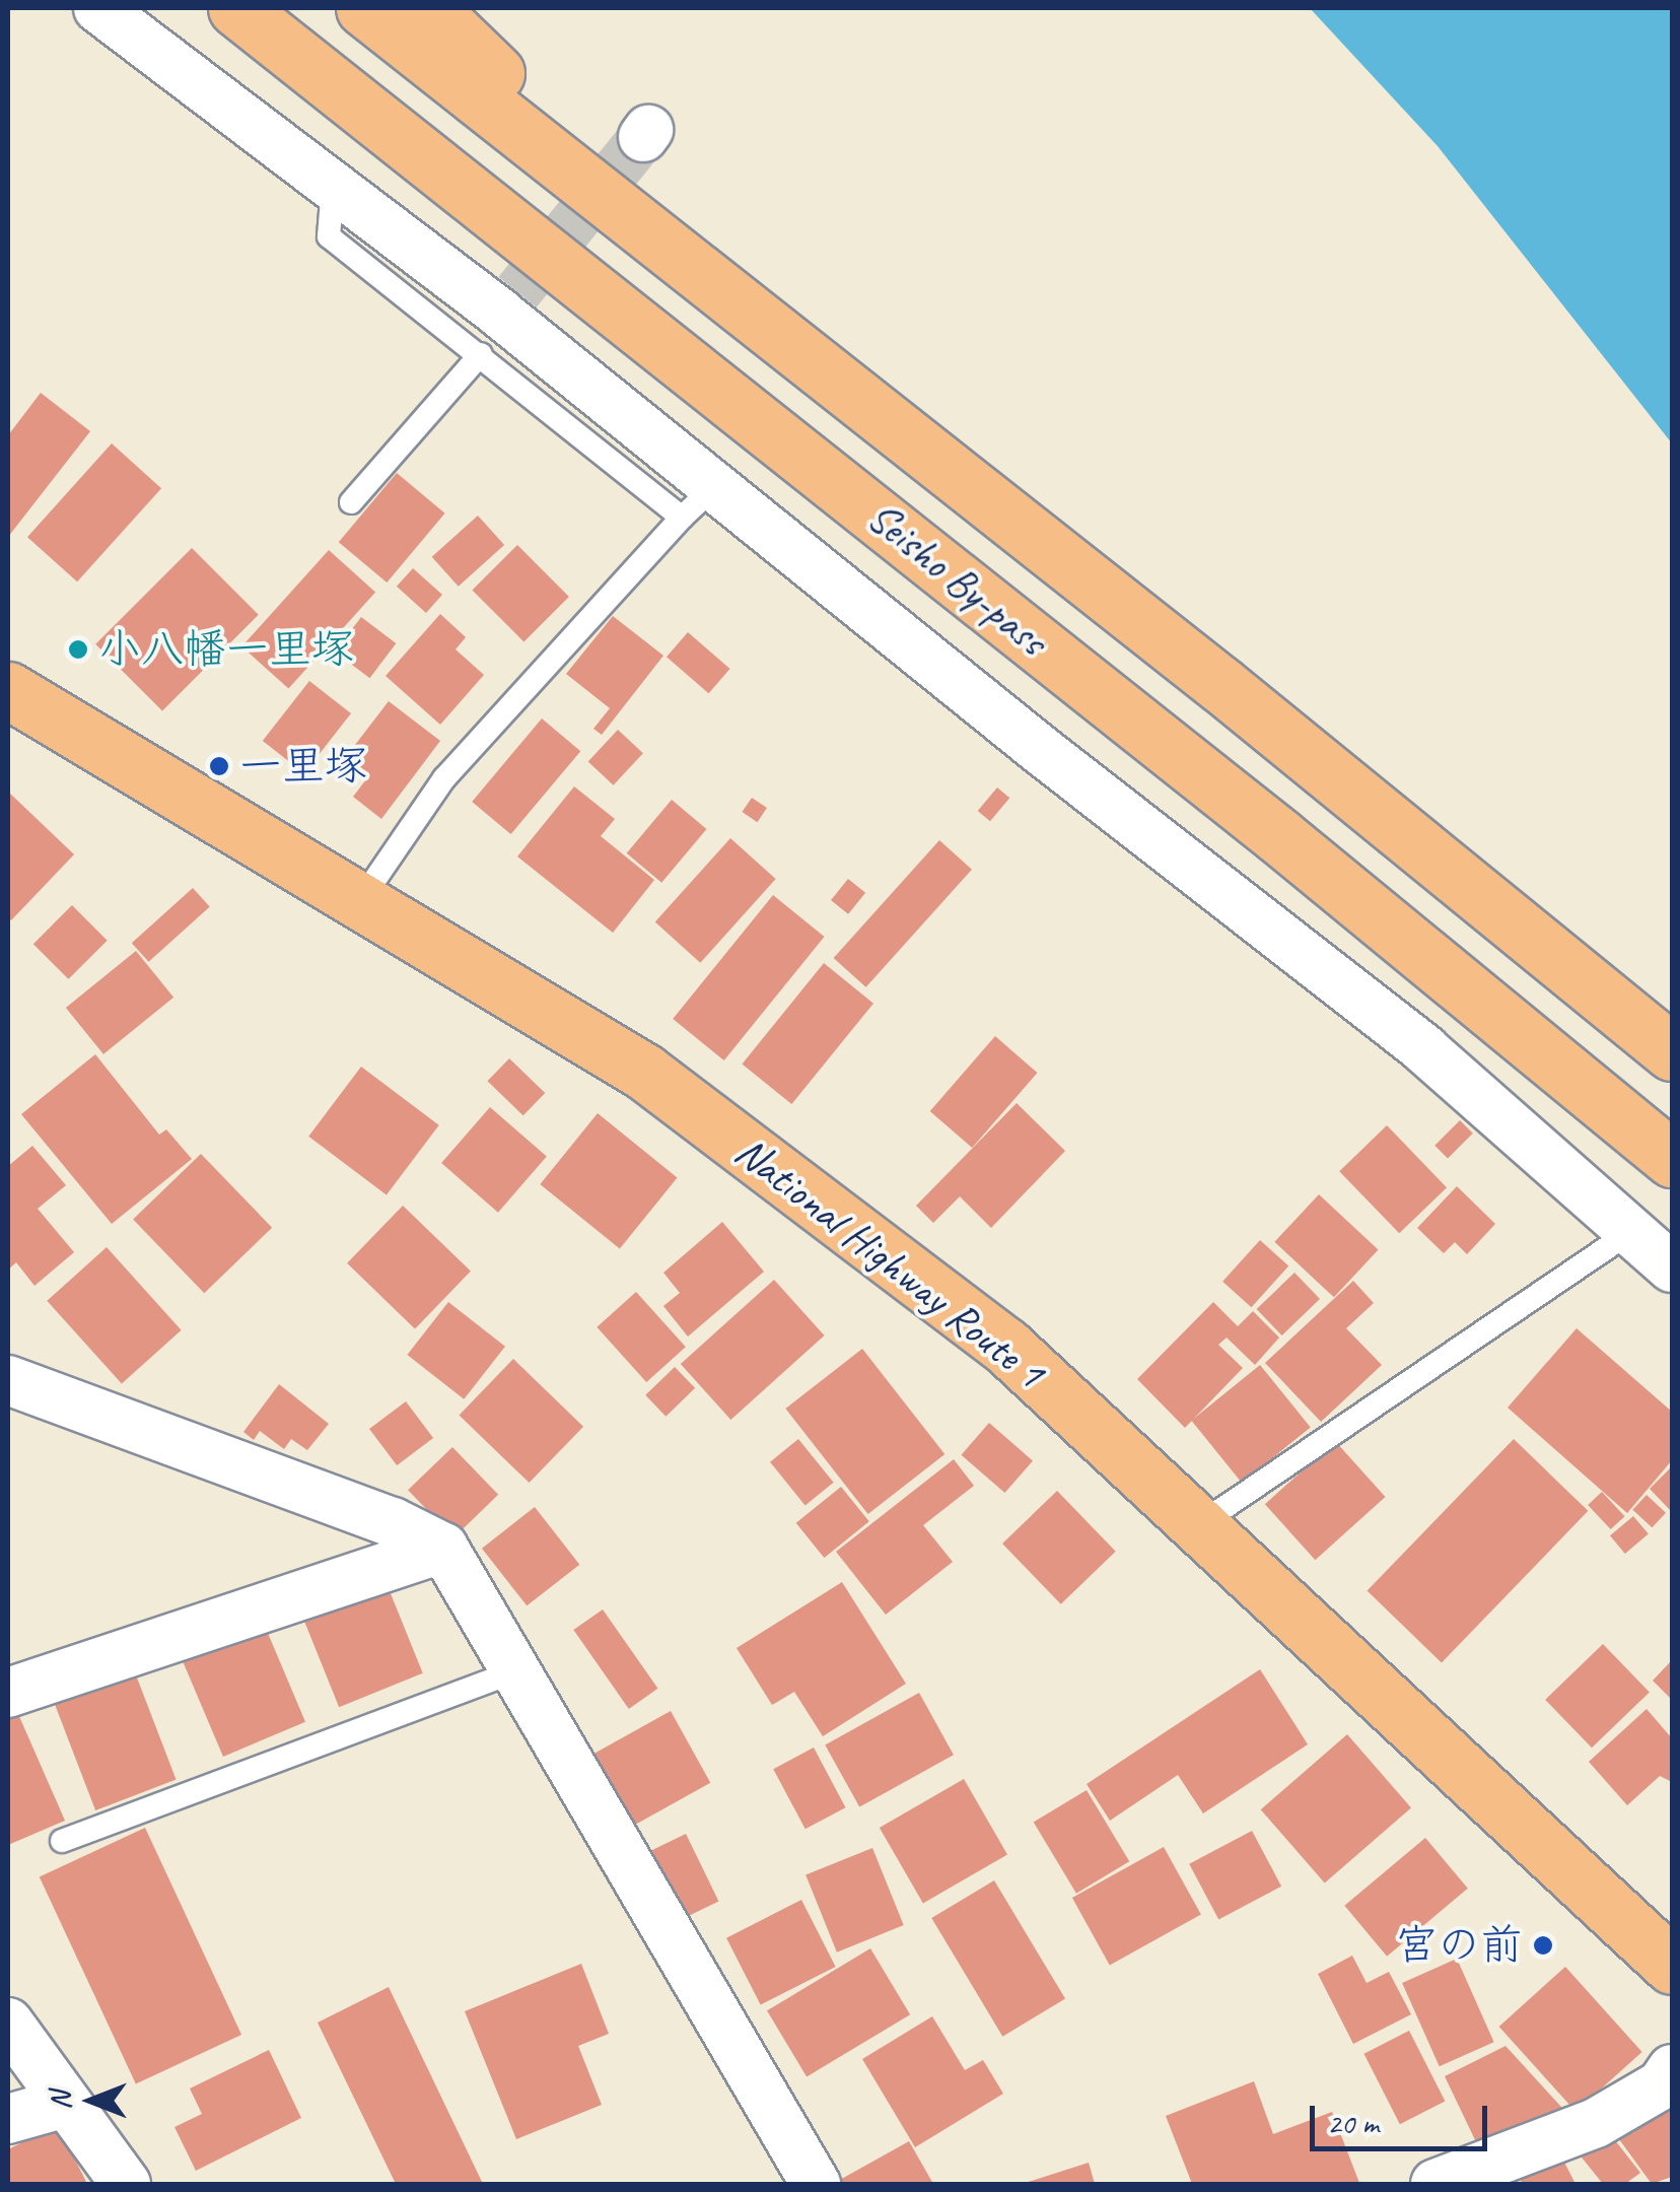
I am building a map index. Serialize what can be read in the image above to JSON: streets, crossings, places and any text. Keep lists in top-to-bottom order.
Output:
{
  "streets": {
    "highway": ["Seisho By-pass", "National Highway Route 1"]
  },
  "places": ["小八幡一里塚", "一里塚", "宮の前"],
  "scale_bar": "20 m",
  "north": "left"
}
